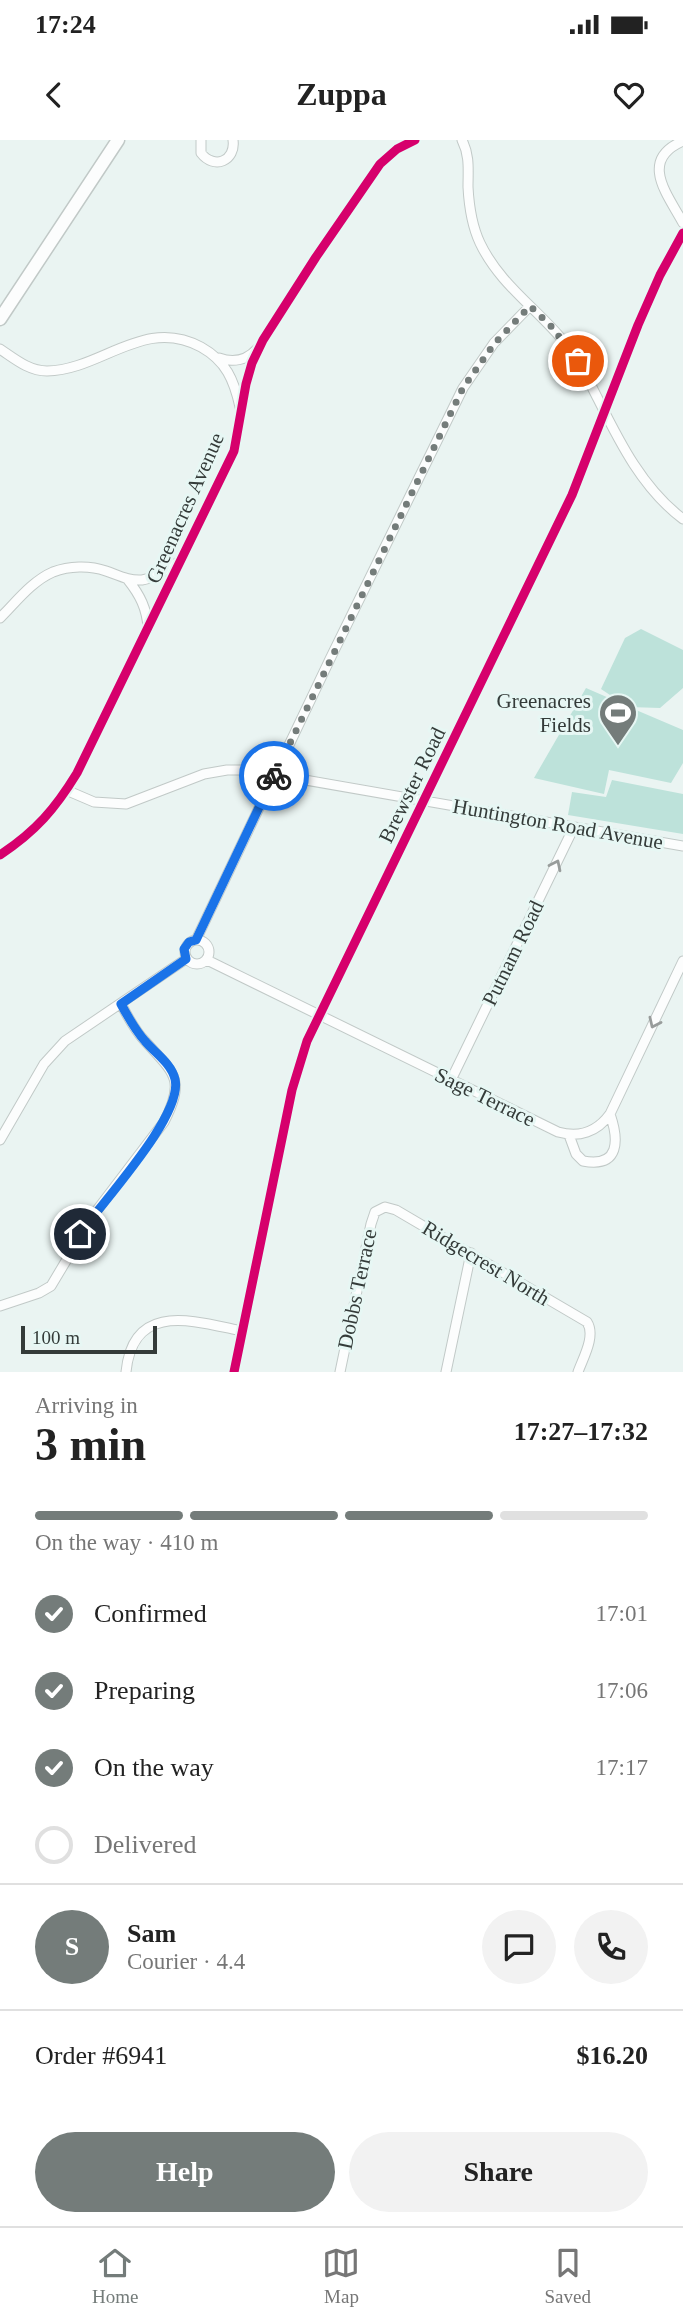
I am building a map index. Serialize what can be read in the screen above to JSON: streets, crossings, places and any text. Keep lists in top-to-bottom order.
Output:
{
  "streets": {
    "street": [
      "Greenacres Avenue",
      "Brewster Road",
      "Huntington Road Avenue",
      "Putnam Road",
      "Sage Terrace",
      "Ridgecrest North",
      "Dobbs Terrace"
    ]
  },
  "crossings": [
    ["Greenacres Avenue", "Huntington Road Avenue"],
    ["Brewster Road", "Huntington Road Avenue"],
    ["Brewster Road", "Sage Terrace"],
    ["Huntington Road Avenue", "Putnam Road"],
    ["Putnam Road", "Sage Terrace"],
    ["Ridgecrest North", "Dobbs Terrace"]
  ],
  "one_way": ["Putnam Road"],
  "places": {
    "sports": ["Greenacres Fields"]
  },
  "scale_bar": "100 m",
  "page": {
    "status": "17:24",
    "header": "Zuppa",
    "scale": "100 m",
    "heading": ["3 min", "Arriving in", "17:27–17:32"],
    "panel": [
      "Sam",
      "Courier · 4.4",
      "Order #6941",
      "$16.20"
    ],
    "bar": "On the way · 410 m",
    "list": [
      ["Confirmed", "17:01"],
      ["Preparing", "17:06"],
      ["On the way", "17:17"],
      "Delivered"
    ],
    "round": "S",
    "buttons": ["Help", "Share"],
    "tabs": ["Home", "Map", "Saved"]
  }
}
